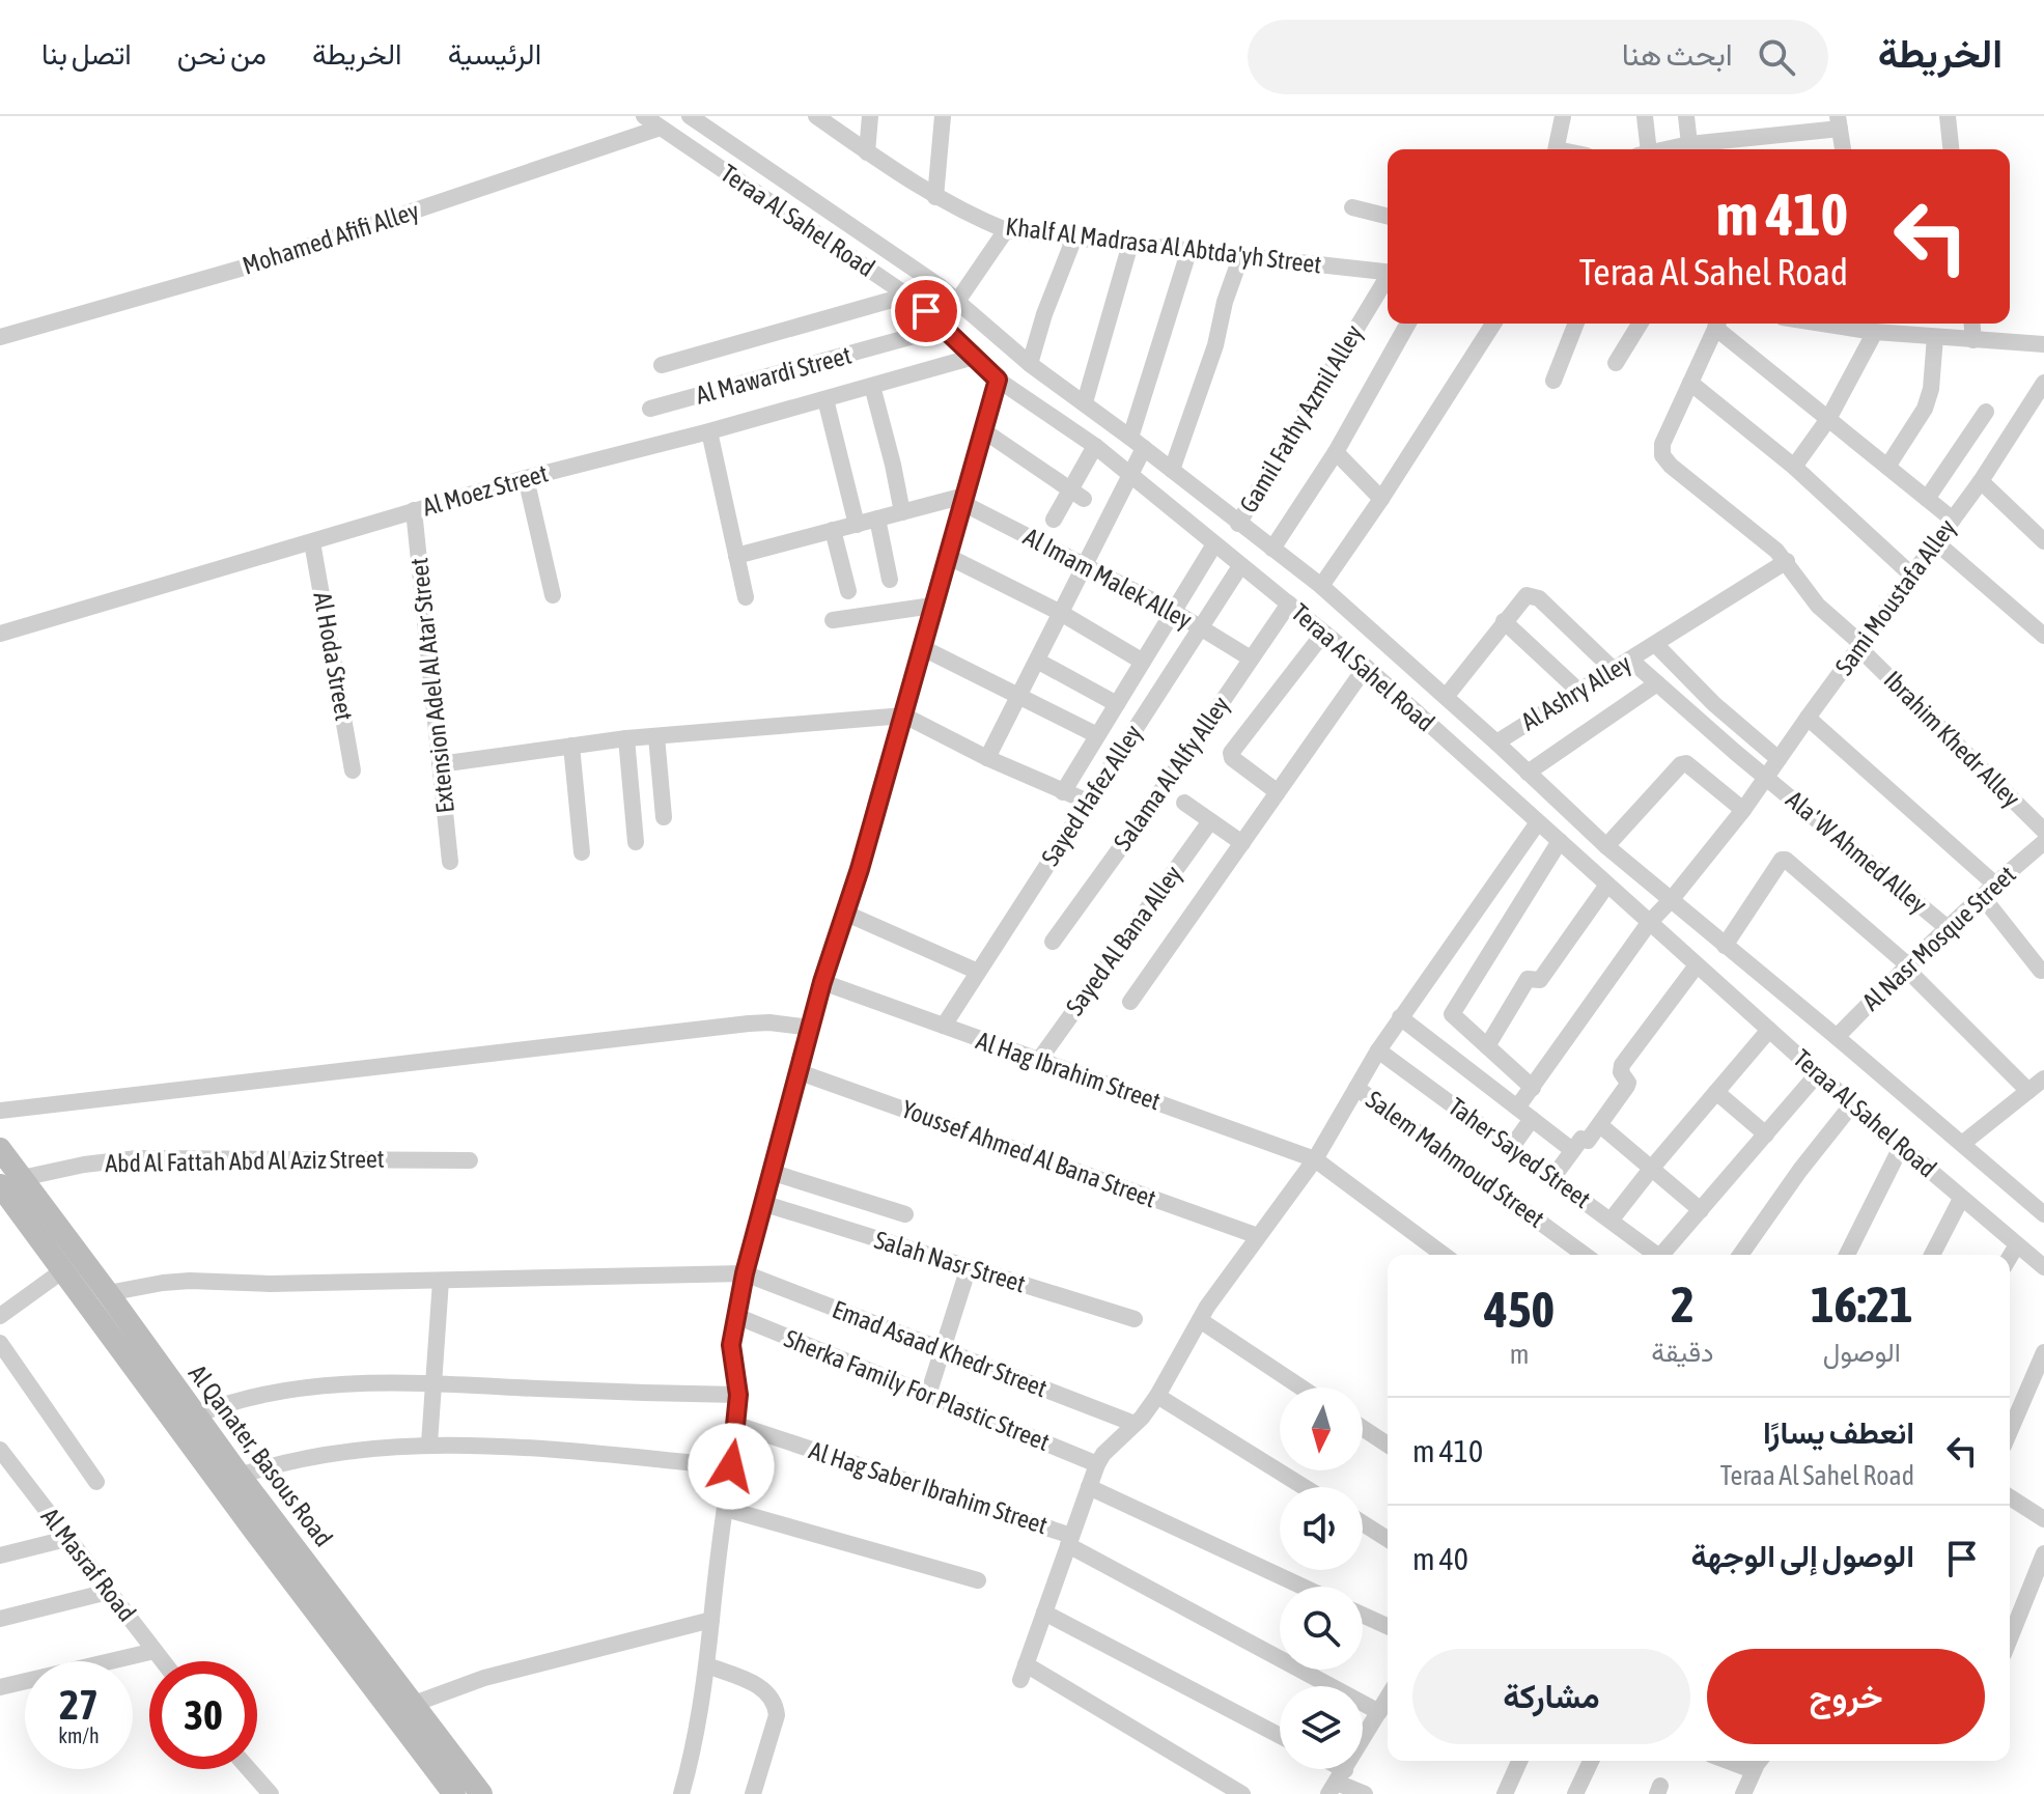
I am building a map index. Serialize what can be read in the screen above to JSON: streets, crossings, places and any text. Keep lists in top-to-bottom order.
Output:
{
  "streets": {
    "main road": ["Al Qanater, Basous Road"],
    "street": [
      "Teraa Al Sahel Road",
      "Mohamed Afifi Alley",
      "Khalf Al Madrasa Al Abtda'yh Street",
      "Al Mawardi Street",
      "Gamil Fathy Azmil Alley",
      "Al Moez Street",
      "Al Imam Malek Alley",
      "Sami Moustafa Alley",
      "Al Hoda Street",
      "Extension Adel Al Atar Street",
      "Al Ashry Alley",
      "Ibrahim Khedr Alley",
      "Salama Al Alfy Alley",
      "Sayed Hafez Alley",
      "Ala' W Ahmed Alley",
      "Al Nasr Mosque Street",
      "Sayed Al Bana Alley",
      "Al Hag Ibrahim Street",
      "Taher Sayed Street",
      "Youssef Ahmed Al Bana Street",
      "Salem Mahmoud Street",
      "Abd Al Fattah Abd Al Aziz Street",
      "Salah Nasr Street",
      "Emad Asaad Khedr Street",
      "Sherka Family For Plastic Street",
      "Al Hag Saber Ibrahim Street",
      "Al Masraf Road"
    ]
  },
  "crossings": [
    ["Teraa Al Sahel Road", "Mohamed Afifi Alley"],
    ["Teraa Al Sahel Road", "Al Mawardi Street"],
    ["Teraa Al Sahel Road", "Gamil Fathy Azmil Alley"],
    ["Teraa Al Sahel Road", "Al Moez Street"],
    ["Teraa Al Sahel Road", "Sami Moustafa Alley"],
    ["Teraa Al Sahel Road", "Al Ashry Alley"],
    ["Teraa Al Sahel Road", "Salama Al Alfy Alley"],
    ["Teraa Al Sahel Road", "Sayed Hafez Alley"],
    ["Teraa Al Sahel Road", "Al Nasr Mosque Street"],
    ["Al Moez Street", "Al Hoda Street"],
    ["Al Moez Street", "Extension Adel Al Atar Street"],
    ["Al Imam Malek Alley", "Salama Al Alfy Alley"],
    ["Al Imam Malek Alley", "Sayed Hafez Alley"],
    ["Sami Moustafa Alley", "Ibrahim Khedr Alley"],
    ["Sami Moustafa Alley", "Ala' W Ahmed Alley"],
    ["Al Ashry Alley", "Ibrahim Khedr Alley"],
    ["Al Ashry Alley", "Ala' W Ahmed Alley"],
    ["Sayed Hafez Alley", "Al Hag Ibrahim Street"],
    ["Ala' W Ahmed Alley", "Al Nasr Mosque Street"],
    ["Sayed Al Bana Alley", "Al Hag Ibrahim Street"],
    ["Abd Al Fattah Abd Al Aziz Street", "Al Qanater, Basous Road"]
  ],
  "north": "bottom",
  "page": {
    "header": "الخريطة",
    "search": "ابحث هنا",
    "nav": [
      "الرئيسية",
      "الخريطة",
      "من نحن",
      "اتصل بنا"
    ],
    "turn": ["410 m", "Teraa Al Sahel Road"],
    "eta": [
      "16:21",
      "الوصول",
      "2",
      "دقيقة",
      "450",
      "m"
    ],
    "list": [
      {
        "name": "انعطف يسارًا",
        "note": "Teraa Al Sahel Road",
        "value": "410 m"
      },
      {
        "name": "الوصول إلى الوجهة",
        "value": "40 m"
      }
    ],
    "buttons": ["خروج", "مشاركة"],
    "speed": "27 km/h",
    "limit": "30"
  }
}
